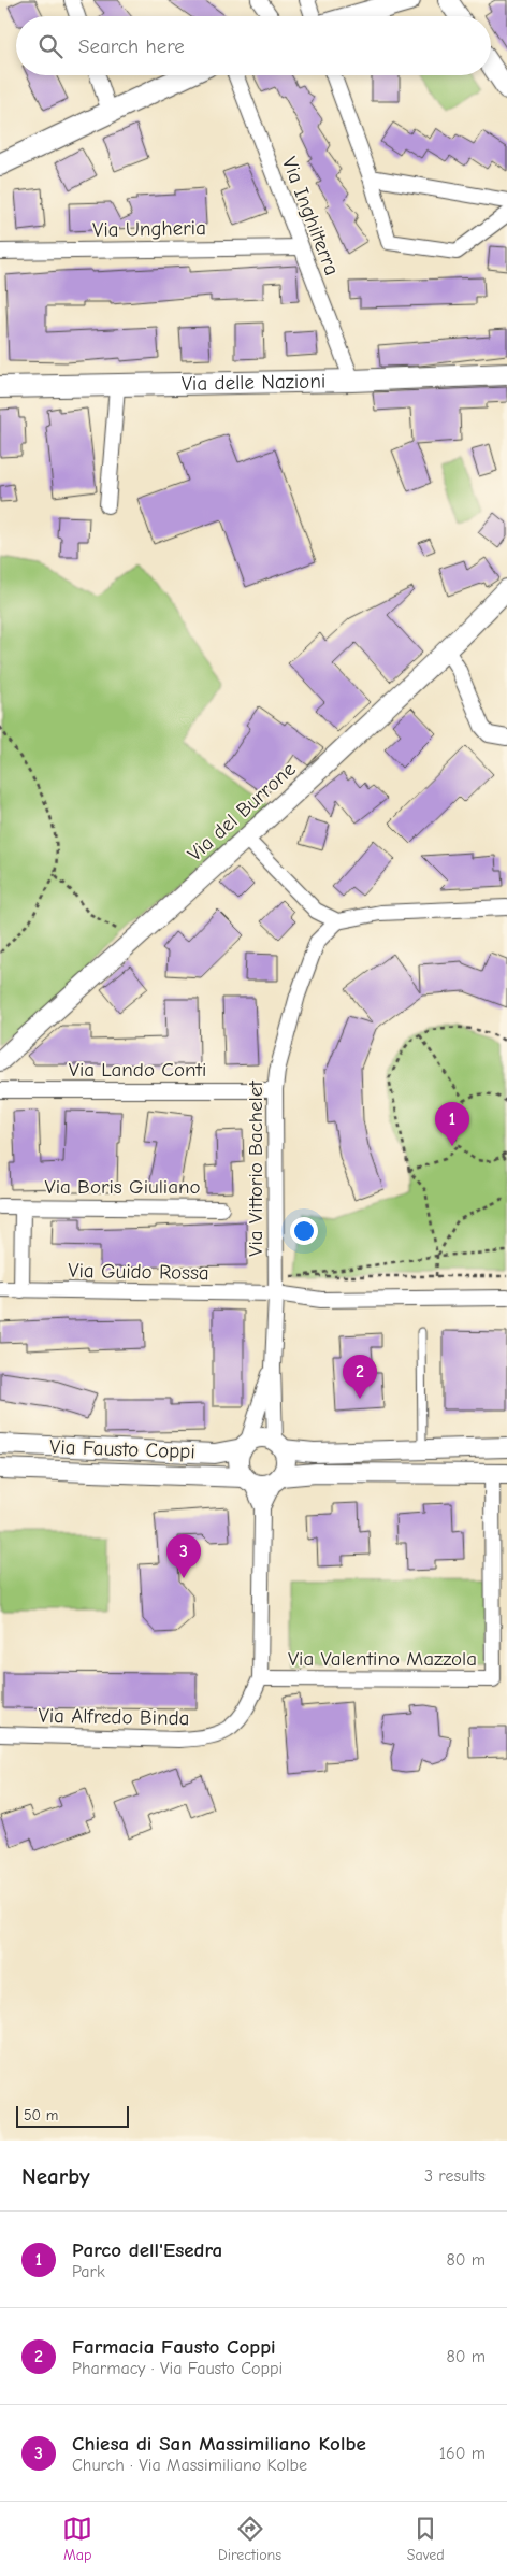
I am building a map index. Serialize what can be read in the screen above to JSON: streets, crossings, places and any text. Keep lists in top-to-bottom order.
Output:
{
  "streets": {
    "main road": ["Via delle Nazioni"],
    "street": [
      "Via Inghilterra",
      "Via Ungheria",
      "Via del Burrone",
      "Via Lando Conti",
      "Via Vittorio Bachelet",
      "Via Boris Giuliano",
      "Via Guido Rossa",
      "Via Fausto Coppi",
      "Via Valentino Mazzola",
      "Via Alfredo Binda"
    ]
  },
  "crossings": [
    ["Via Inghilterra", "Via Ungheria"],
    ["Via Inghilterra", "Via delle Nazioni"],
    ["Via Lando Conti", "Via Vittorio Bachelet"],
    ["Via Vittorio Bachelet", "Via Guido Rossa"],
    ["Via Vittorio Bachelet", "Via Fausto Coppi"],
    ["Via Boris Giuliano", "Via Guido Rossa"],
    ["Via Fausto Coppi", "Via Valentino Mazzola"],
    ["Via Valentino Mazzola", "Via Alfredo Binda"]
  ],
  "scale_bar": "50 m",
  "page": {
    "search": "Search here",
    "pins": ["1", "2", "3"],
    "scale": "50 m",
    "heading": ["Nearby", "3 results"],
    "list": [
      {
        "mark": "1",
        "name": "Parco dell'Esedra",
        "note": "Park",
        "value": "80 m"
      },
      {
        "mark": "2",
        "name": "Farmacia Fausto Coppi",
        "note": "Pharmacy · Via Fausto Coppi",
        "value": "80 m"
      },
      {
        "mark": "3",
        "name": "Chiesa di San Massimiliano Kolbe",
        "note": "Church · Via Massimiliano Kolbe",
        "value": "160 m"
      }
    ],
    "nav": ["Map", "Directions", "Saved"]
  }
}
